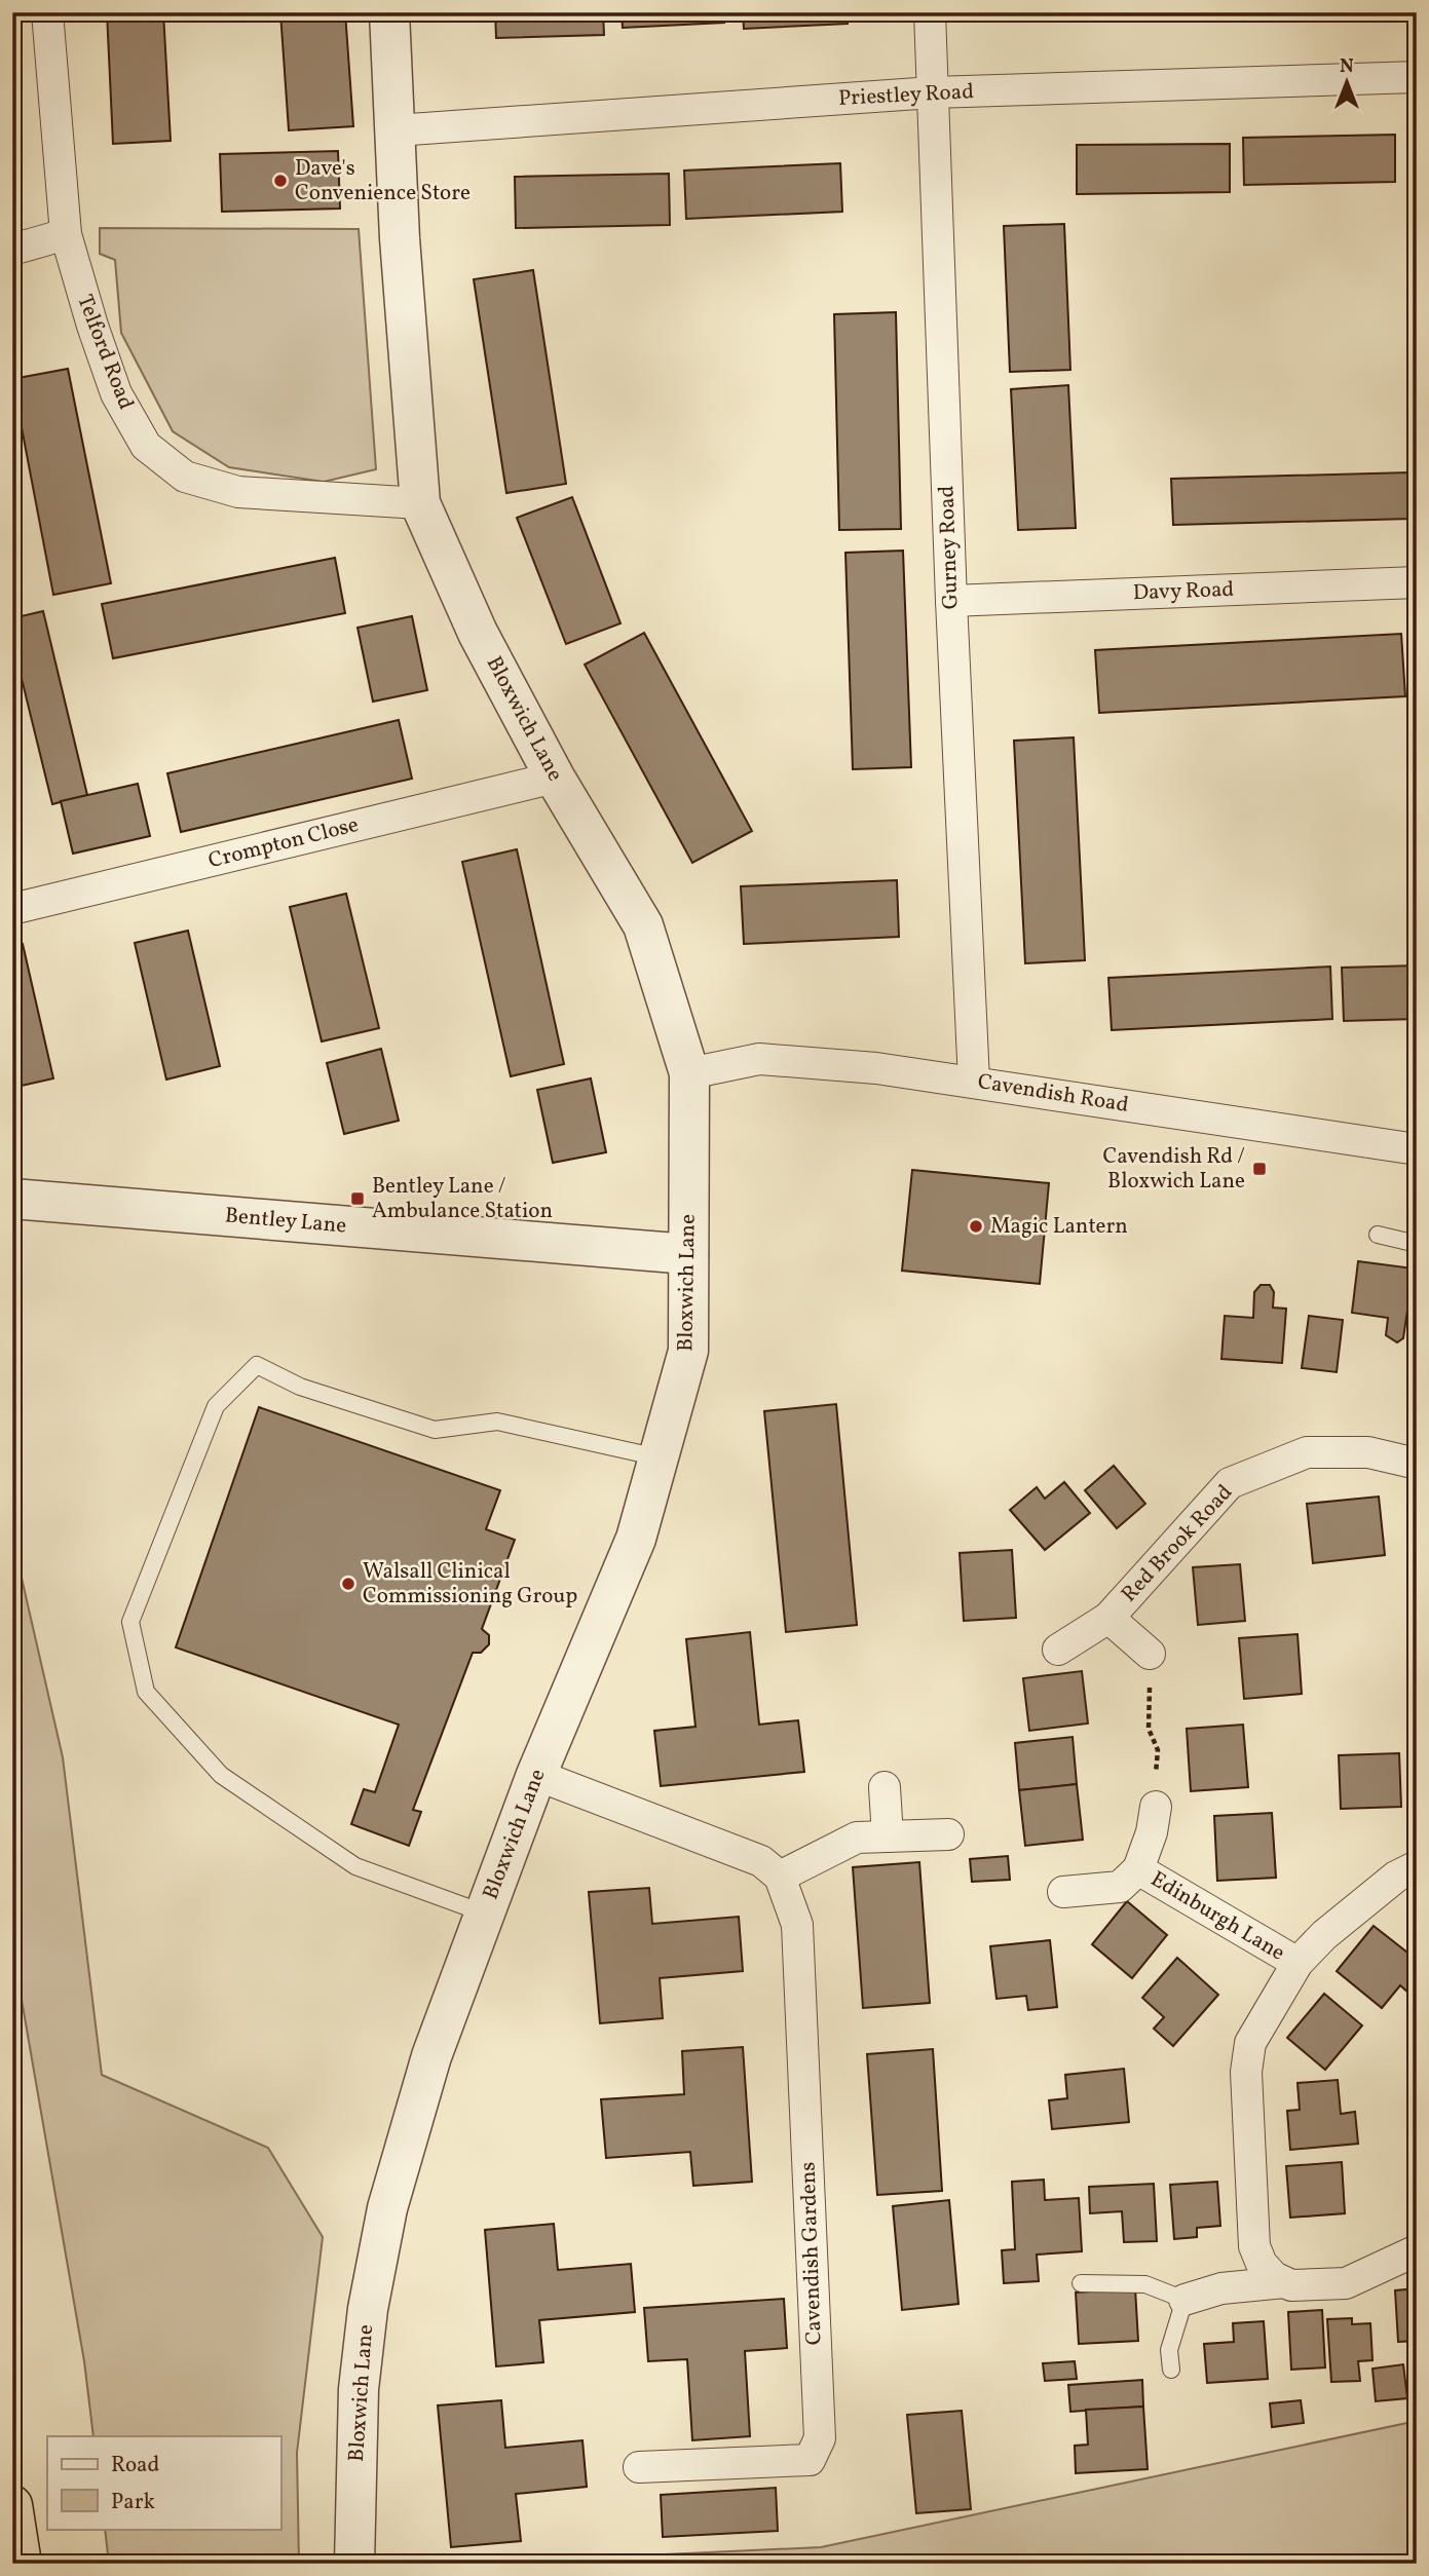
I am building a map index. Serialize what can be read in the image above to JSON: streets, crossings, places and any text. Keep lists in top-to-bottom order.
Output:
{
  "streets": {
    "street": [
      "Priestley Road",
      "Telford Road",
      "Gurney Road",
      "Davy Road",
      "Bloxwich Lane",
      "Crompton Close",
      "Cavendish Road",
      "Bentley Lane",
      "Red Brook Road",
      "Edinburgh Lane",
      "Cavendish Gardens"
    ]
  },
  "crossings": [
    ["Priestley Road", "Gurney Road"],
    ["Priestley Road", "Bloxwich Lane"],
    ["Telford Road", "Bloxwich Lane"],
    ["Gurney Road", "Davy Road"],
    ["Gurney Road", "Cavendish Road"],
    ["Bloxwich Lane", "Crompton Close"],
    ["Bloxwich Lane", "Cavendish Road"],
    ["Bloxwich Lane", "Bentley Lane"]
  ],
  "places": {
    "other": ["Dave's Convenience Store", "Magic Lantern", "Walsall Clinical Commissioning Group"],
    "transit": ["Cavendish Rd / Bloxwich Lane", "Bentley Lane / Ambulance Station"]
  },
  "legend": ["Road", "Park"],
  "north": "top"
}
